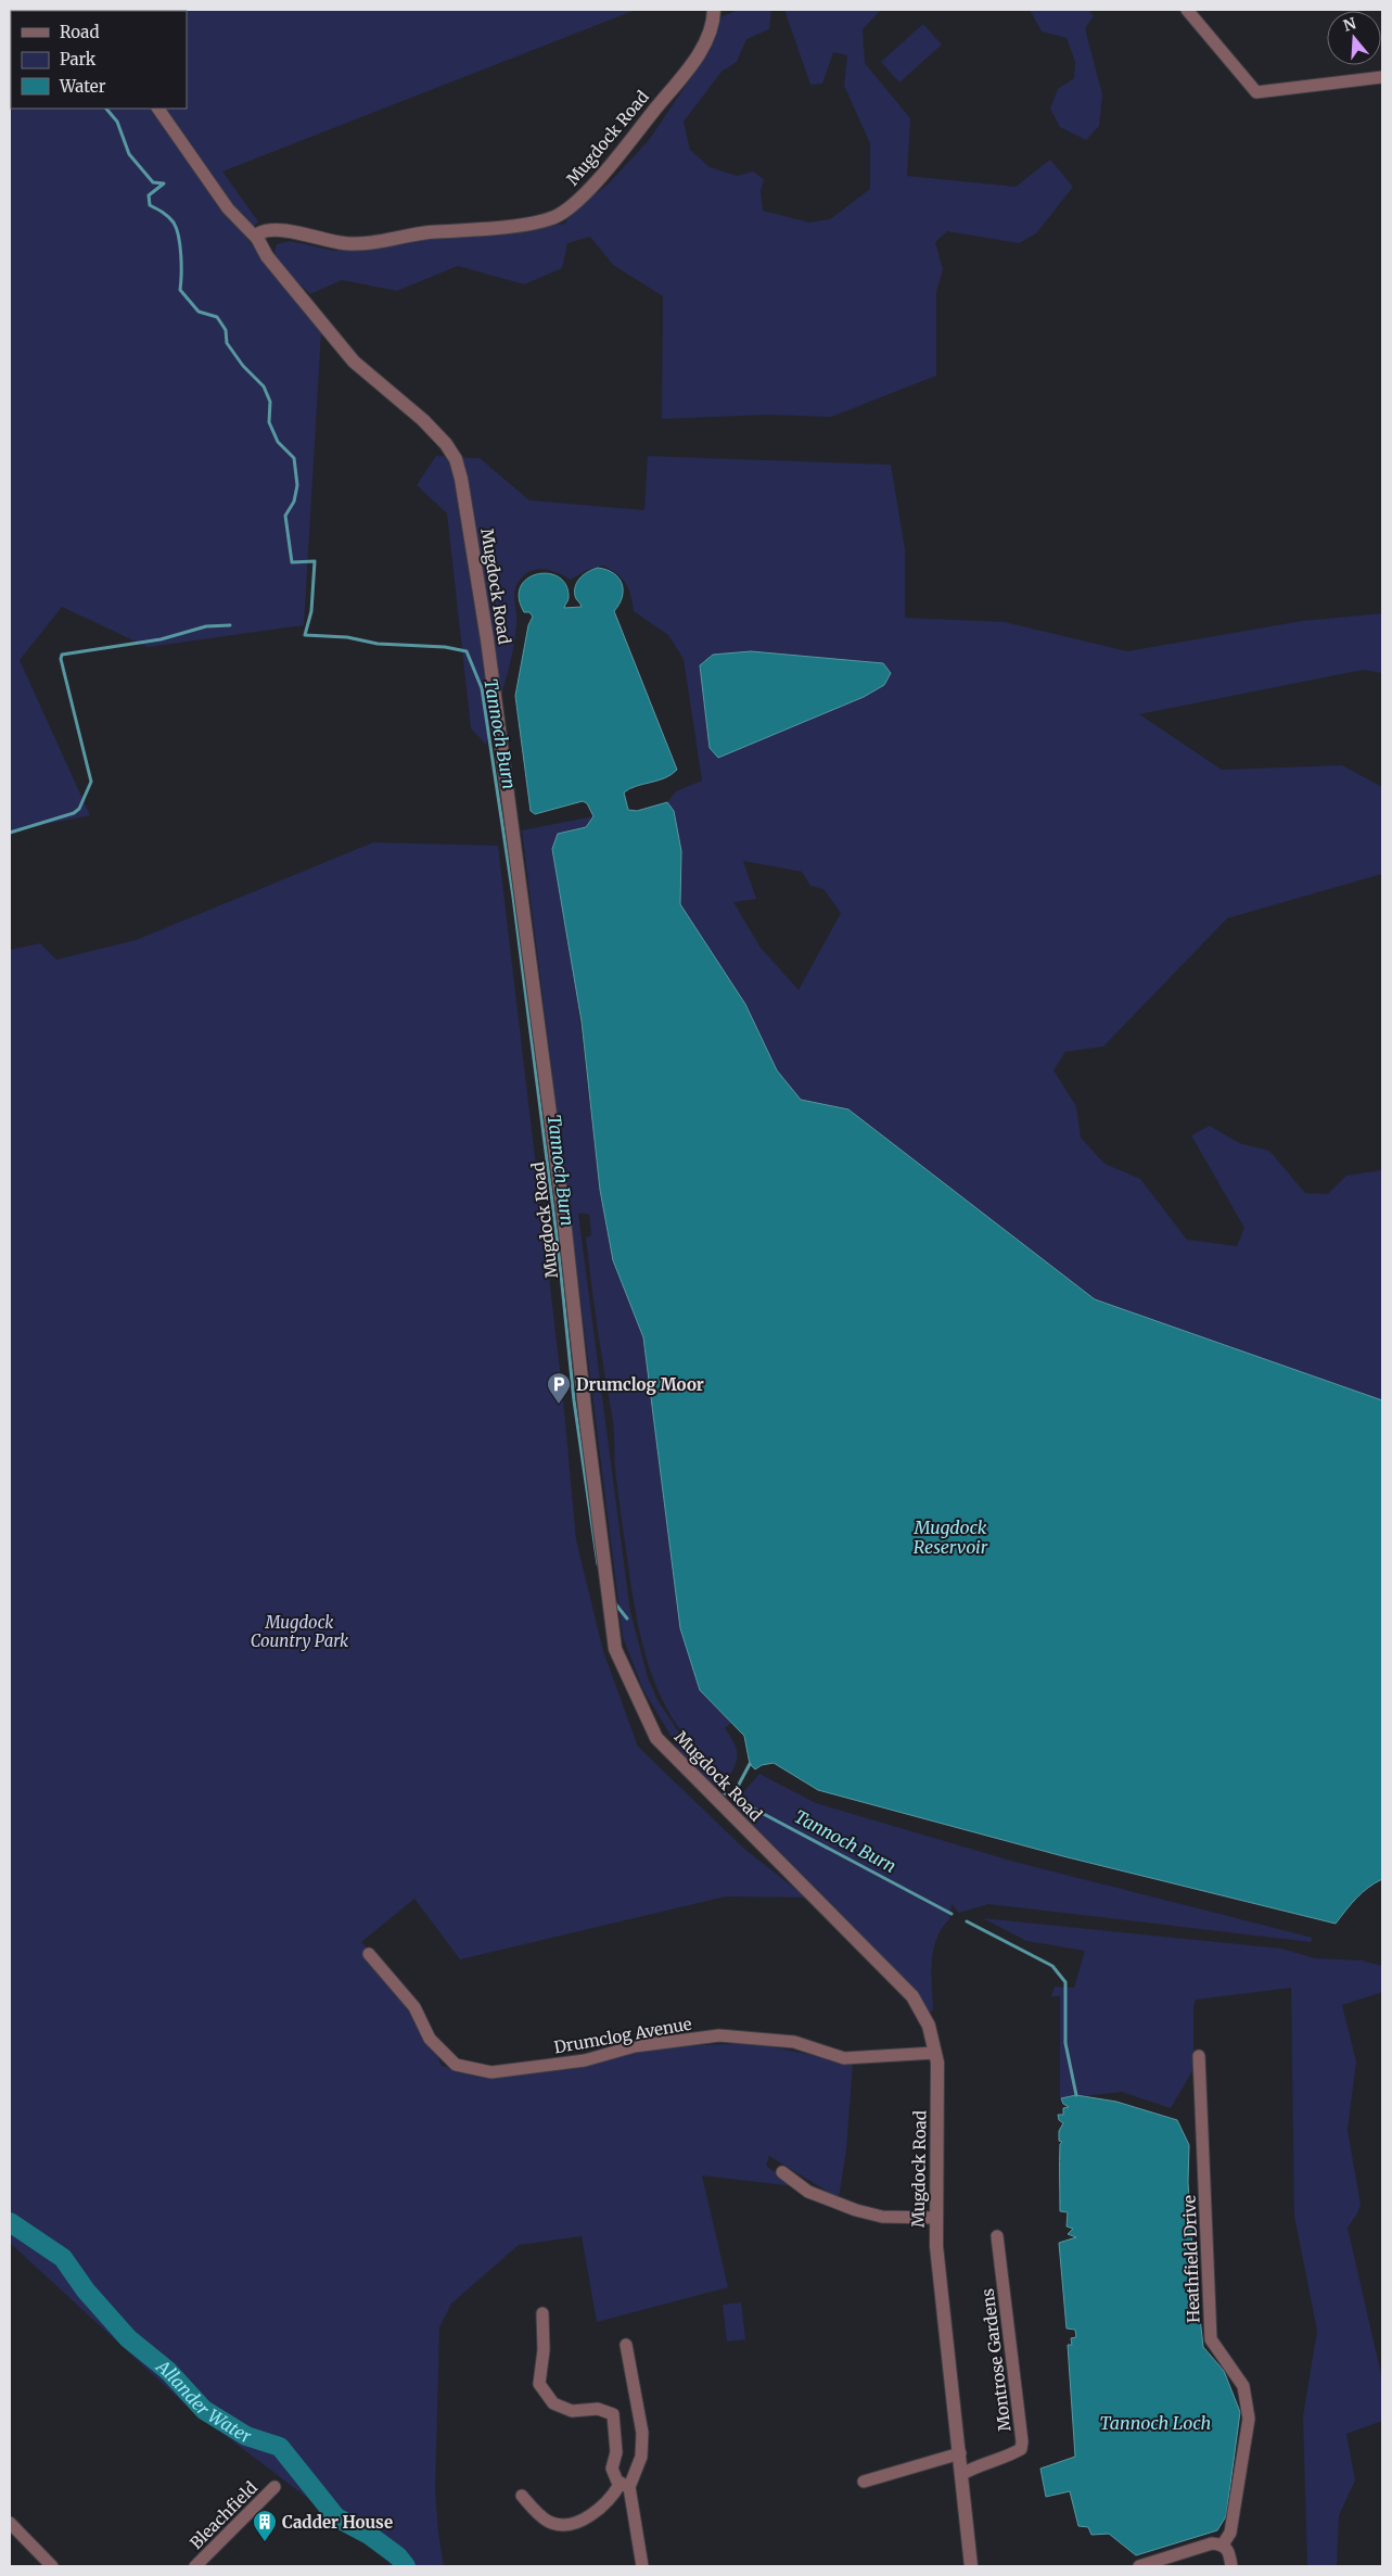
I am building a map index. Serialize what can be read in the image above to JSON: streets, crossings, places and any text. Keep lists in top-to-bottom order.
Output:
{
  "streets": {
    "street": [
      "Mugdock Road",
      "Drumclog Avenue",
      "Heathfield Drive",
      "Montrose Gardens",
      "Bleachfield"
    ]
  },
  "crossings": [
    ["Mugdock Road", "Drumclog Avenue"],
    ["Mugdock Road", "Montrose Gardens"]
  ],
  "water": [
    "Tannoch Burn",
    "Mugdock Reservoir",
    "Allander Water",
    "Tannoch Loch"
  ],
  "parks": ["Mugdock Country Park"],
  "places": {
    "parking": ["Drumclog Moor"],
    "building": ["Cadder House"]
  },
  "legend": ["Road", "Park", "Water"],
  "north": "top"
}
